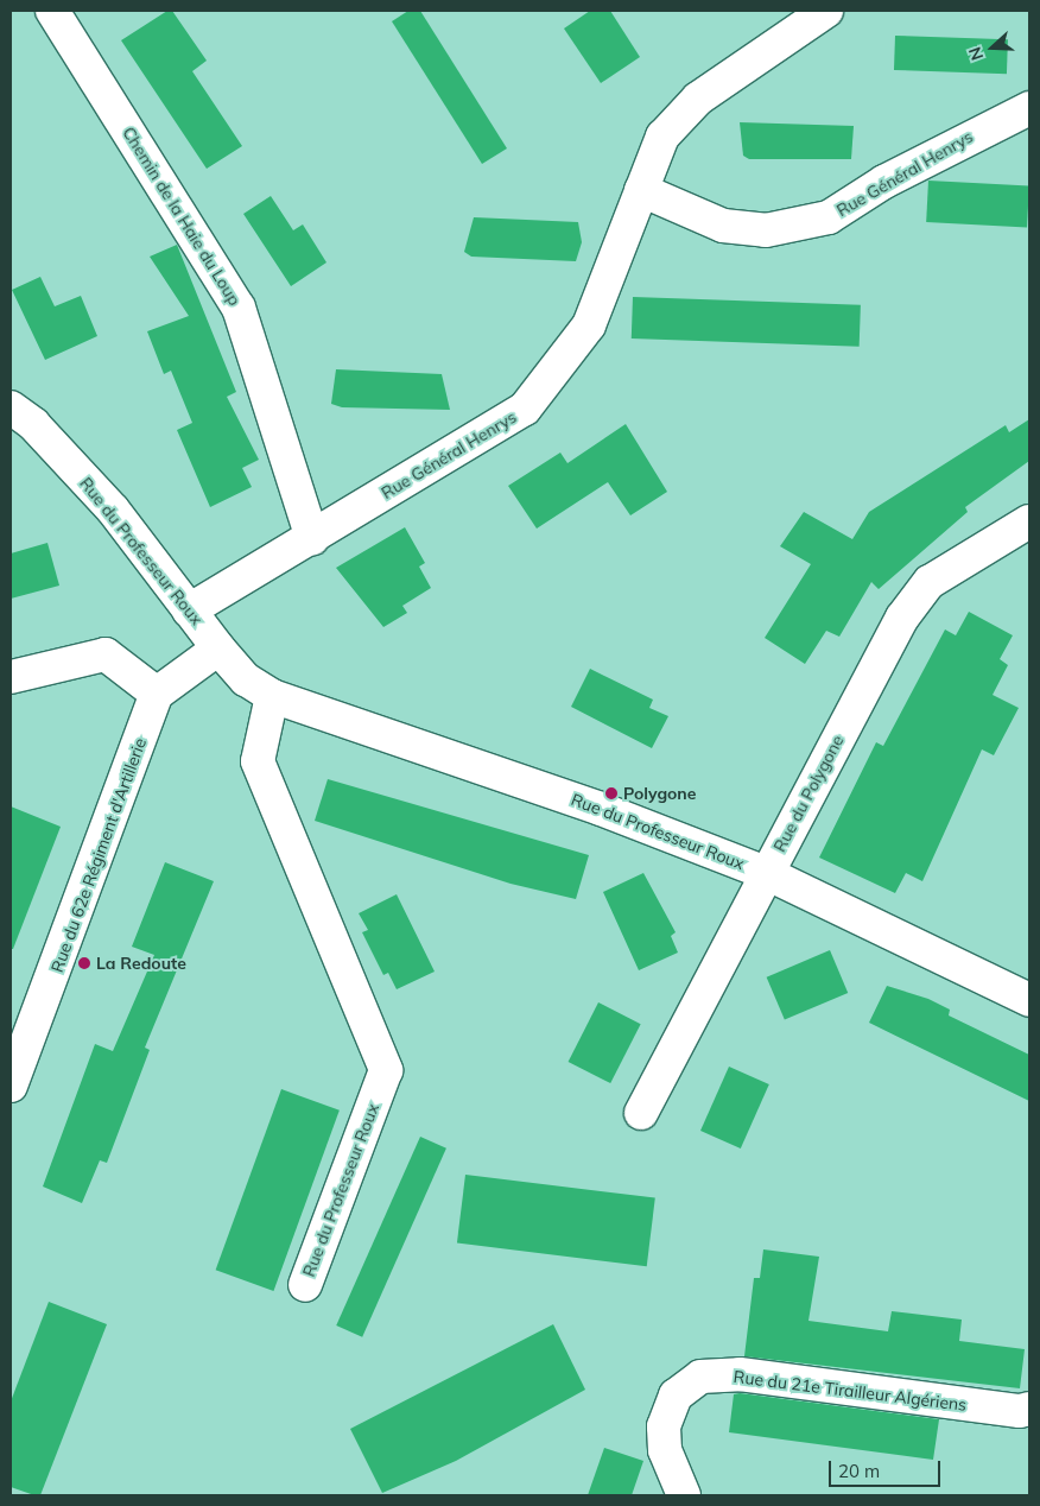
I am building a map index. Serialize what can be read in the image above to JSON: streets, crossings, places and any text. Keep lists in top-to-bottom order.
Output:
{
  "streets": {
    "street": [
      "Rue Général Henrys",
      "Chemin de la Haie du Loup",
      "Rue du Professeur Roux",
      "Rue du Polygone",
      "Rue du 62e Régiment d'Artillerie",
      "Rue du 21e Tirailleur Algériens"
    ]
  },
  "crossings": [
    ["Rue Général Henrys", "Chemin de la Haie du Loup"],
    ["Rue Général Henrys", "Rue du Professeur Roux"],
    ["Rue du Professeur Roux", "Rue du Polygone"]
  ],
  "places": ["Polygone", "La Redoute"],
  "scale_bar": "20 m",
  "north": "left"
}
